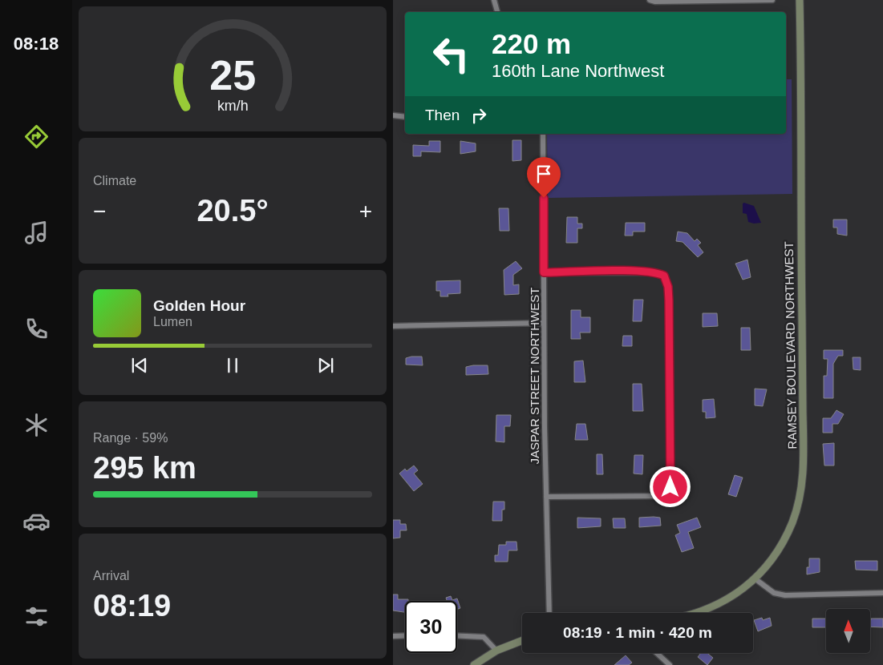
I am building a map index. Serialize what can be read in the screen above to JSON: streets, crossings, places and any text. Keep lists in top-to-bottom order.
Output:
{
  "streets": {
    "street": ["RAMSEY BOULEVARD NORTHWEST", "JASPAR STREET NORTHWEST"]
  },
  "north": "top",
  "page": {
    "tabs": "08:18",
    "turn": ["220 m", "160th Lane Northwest"],
    "then": "Then",
    "tile": [
      "Climate",
      ["Range · 59%", "295 km"],
      ["Arrival", "08:19"]
    ],
    "heat": ["−", "20.5°", "+"],
    "song": ["Golden Hour", "Lumen"],
    "limit": "30",
    "trip": "08:19 · 1 min · 420 m",
    "gauge": ["25", "km/h"]
  }
}
